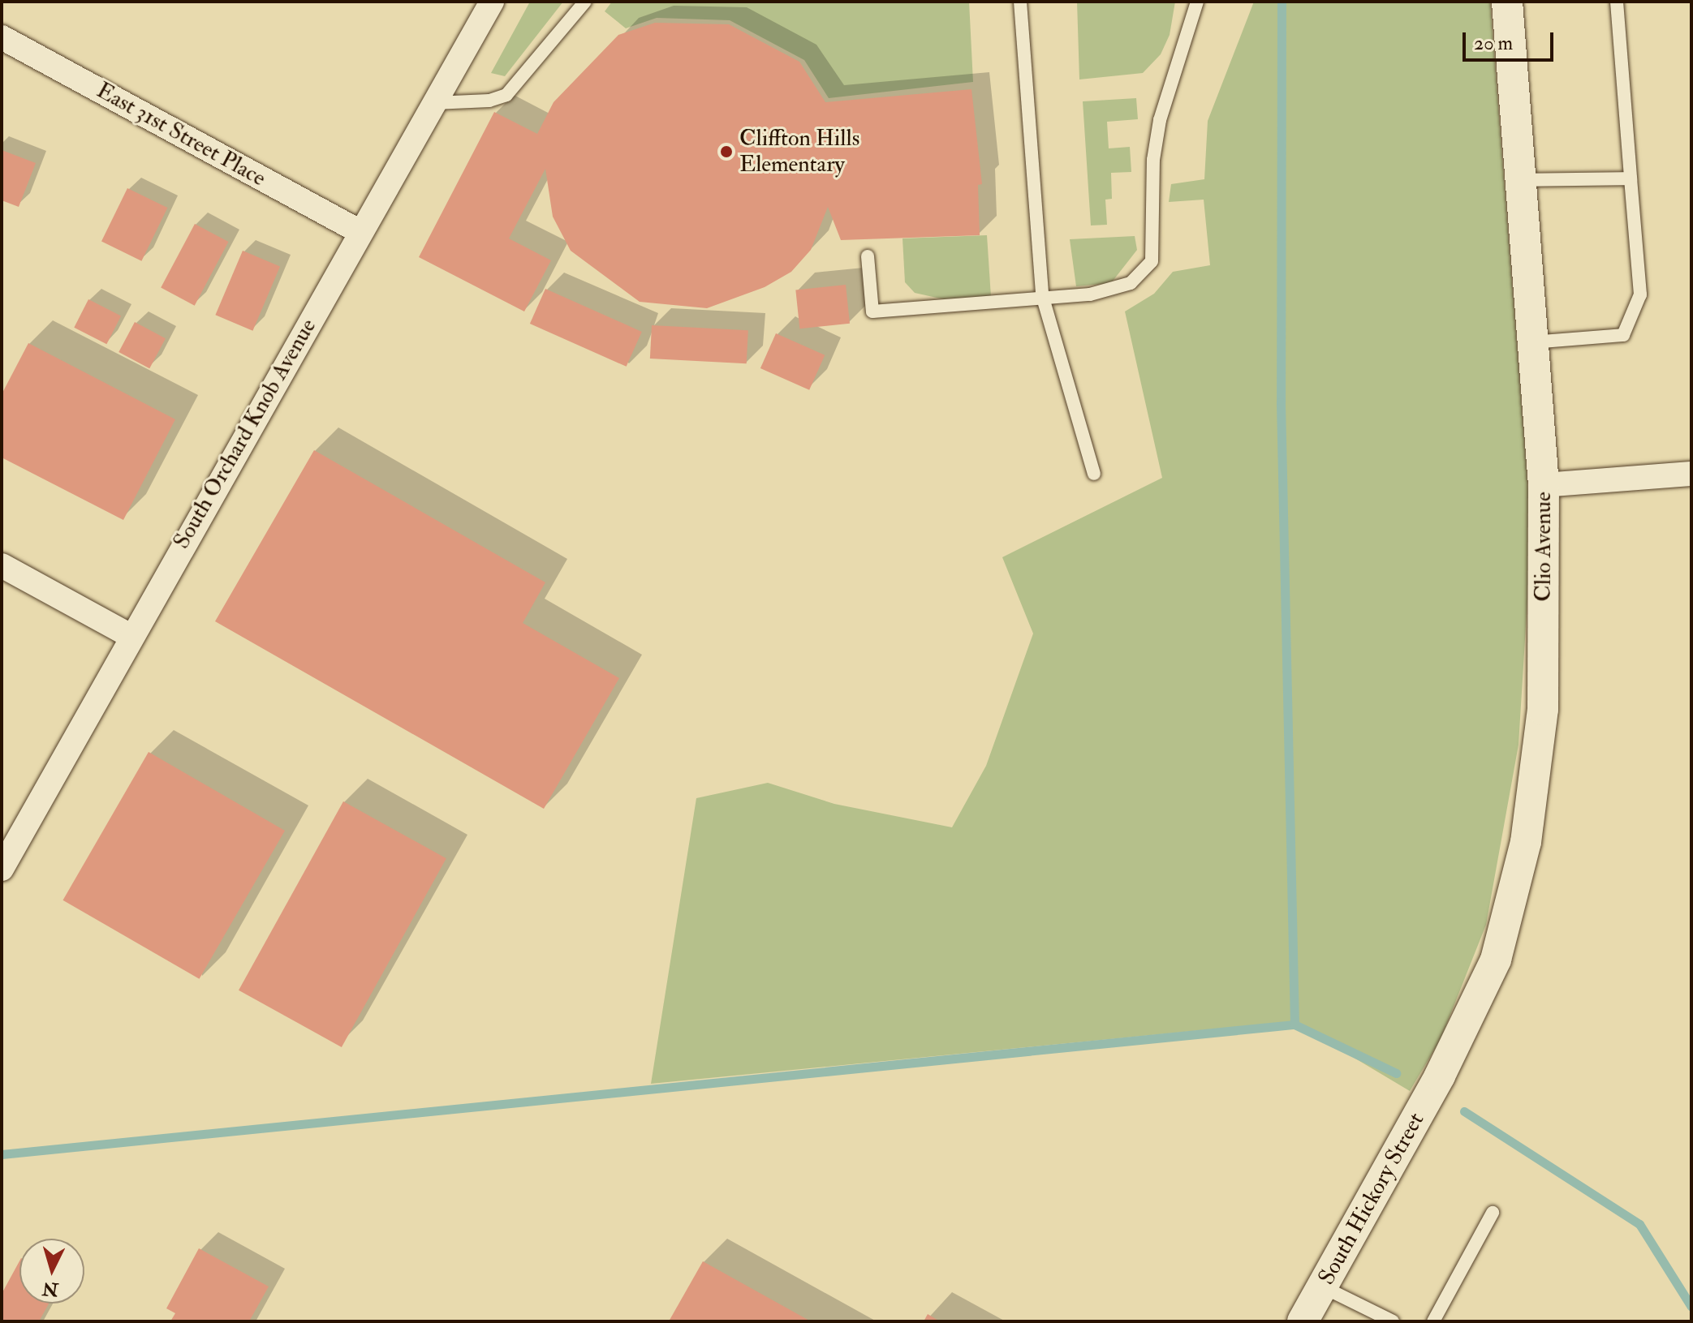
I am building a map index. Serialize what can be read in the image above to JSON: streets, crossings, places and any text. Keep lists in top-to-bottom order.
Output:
{
  "streets": {
    "street": [
      "East 31st Street Place",
      "South Orchard Knob Avenue",
      "Clio Avenue",
      "South Hickory Street"
    ]
  },
  "crossings": [
    ["East 31st Street Place", "South Orchard Knob Avenue"],
    ["Clio Avenue", "South Hickory Street"]
  ],
  "places": ["Cliffton Hills Elementary"],
  "scale_bar": "20 m",
  "north": "bottom"
}
